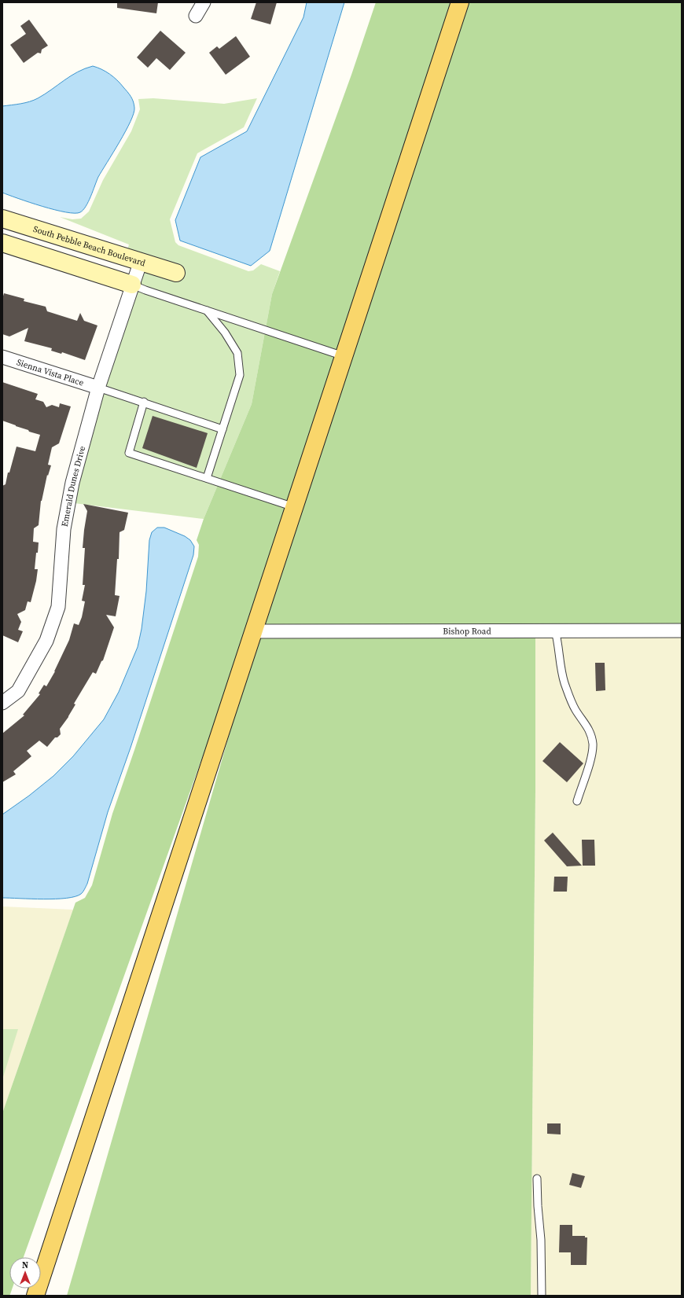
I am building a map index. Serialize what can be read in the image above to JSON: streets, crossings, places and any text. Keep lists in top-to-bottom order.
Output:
{
  "streets": {
    "street": [
      "South Pebble Beach Boulevard",
      "Sienna Vista Place",
      "Emerald Dunes Drive",
      "Bishop Road"
    ]
  },
  "crossings": [
    ["South Pebble Beach Boulevard", "Emerald Dunes Drive"],
    ["Sienna Vista Place", "Emerald Dunes Drive"]
  ],
  "north": "top"
}
